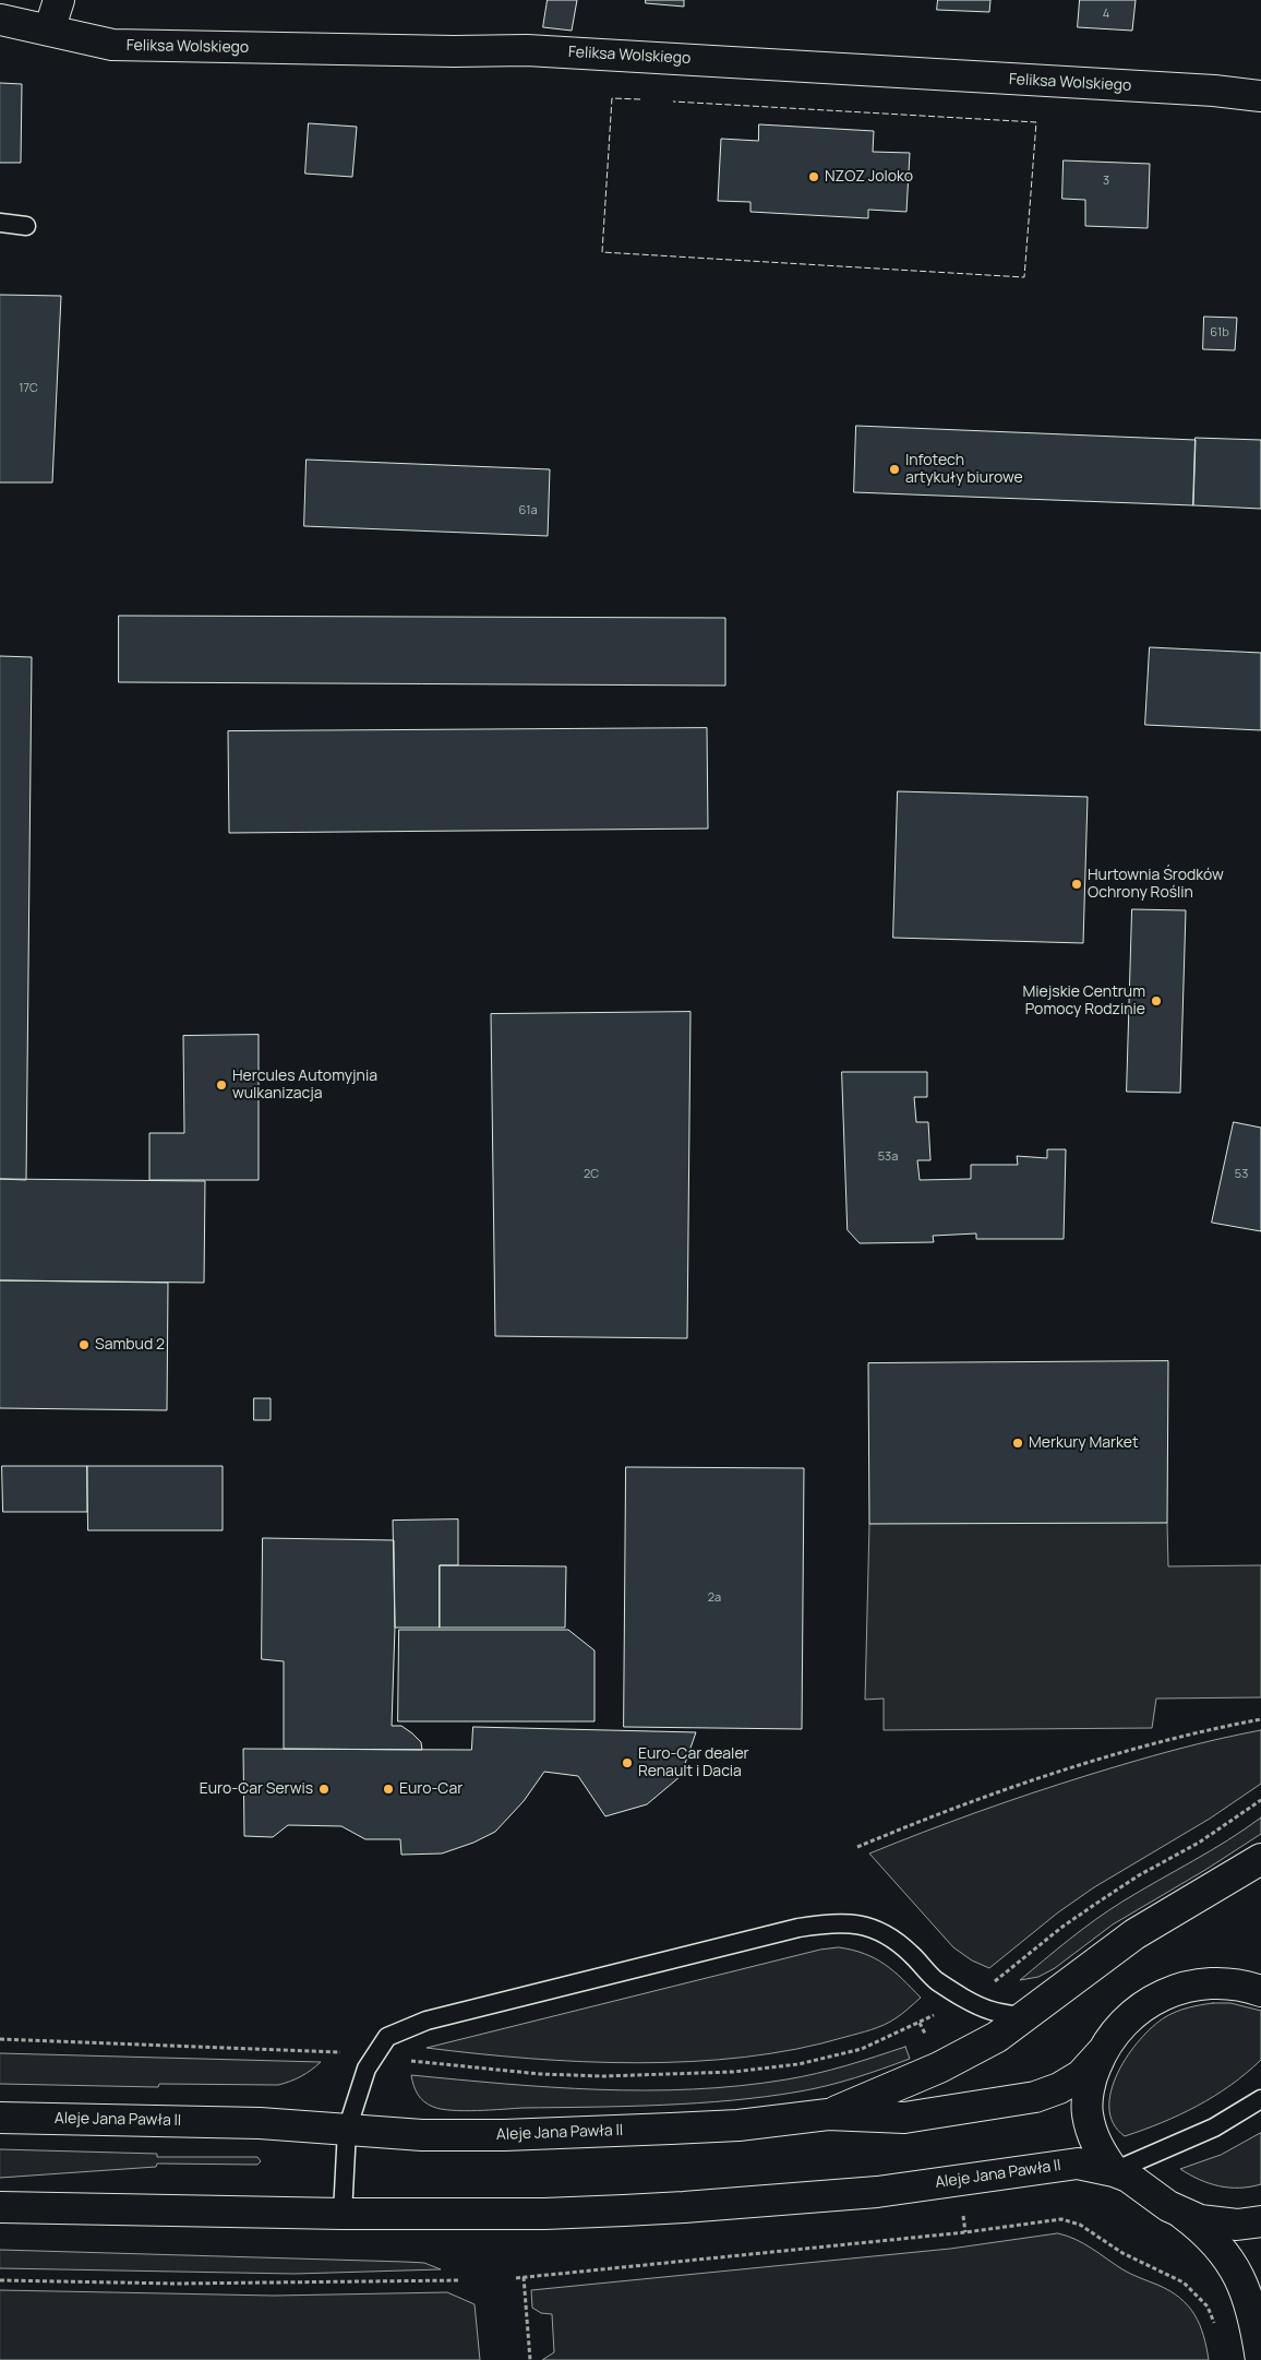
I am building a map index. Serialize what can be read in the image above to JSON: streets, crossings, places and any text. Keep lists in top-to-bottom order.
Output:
{
  "streets": {
    "main road": ["Feliksa Wolskiego", "Aleje Jana Pawła II"]
  },
  "places": [
    "NZOZ Joloko",
    "Infotech artykuły biurowe",
    "Hurtownia Środków Ochrony Roślin",
    "Miejskie Centrum Pomocy Rodzinie",
    "Hercules Automyjnia wulkanizacja",
    "Sambud 2",
    "Merkury Market",
    "Euro-Car dealer Renault i Dacia",
    "Euro-Car Serwis",
    "Euro-Car"
  ],
  "house_numbers": [
    "4",
    "3",
    "61b",
    "17C",
    "61a",
    "53a",
    "2C",
    "53",
    "2a"
  ]
}
